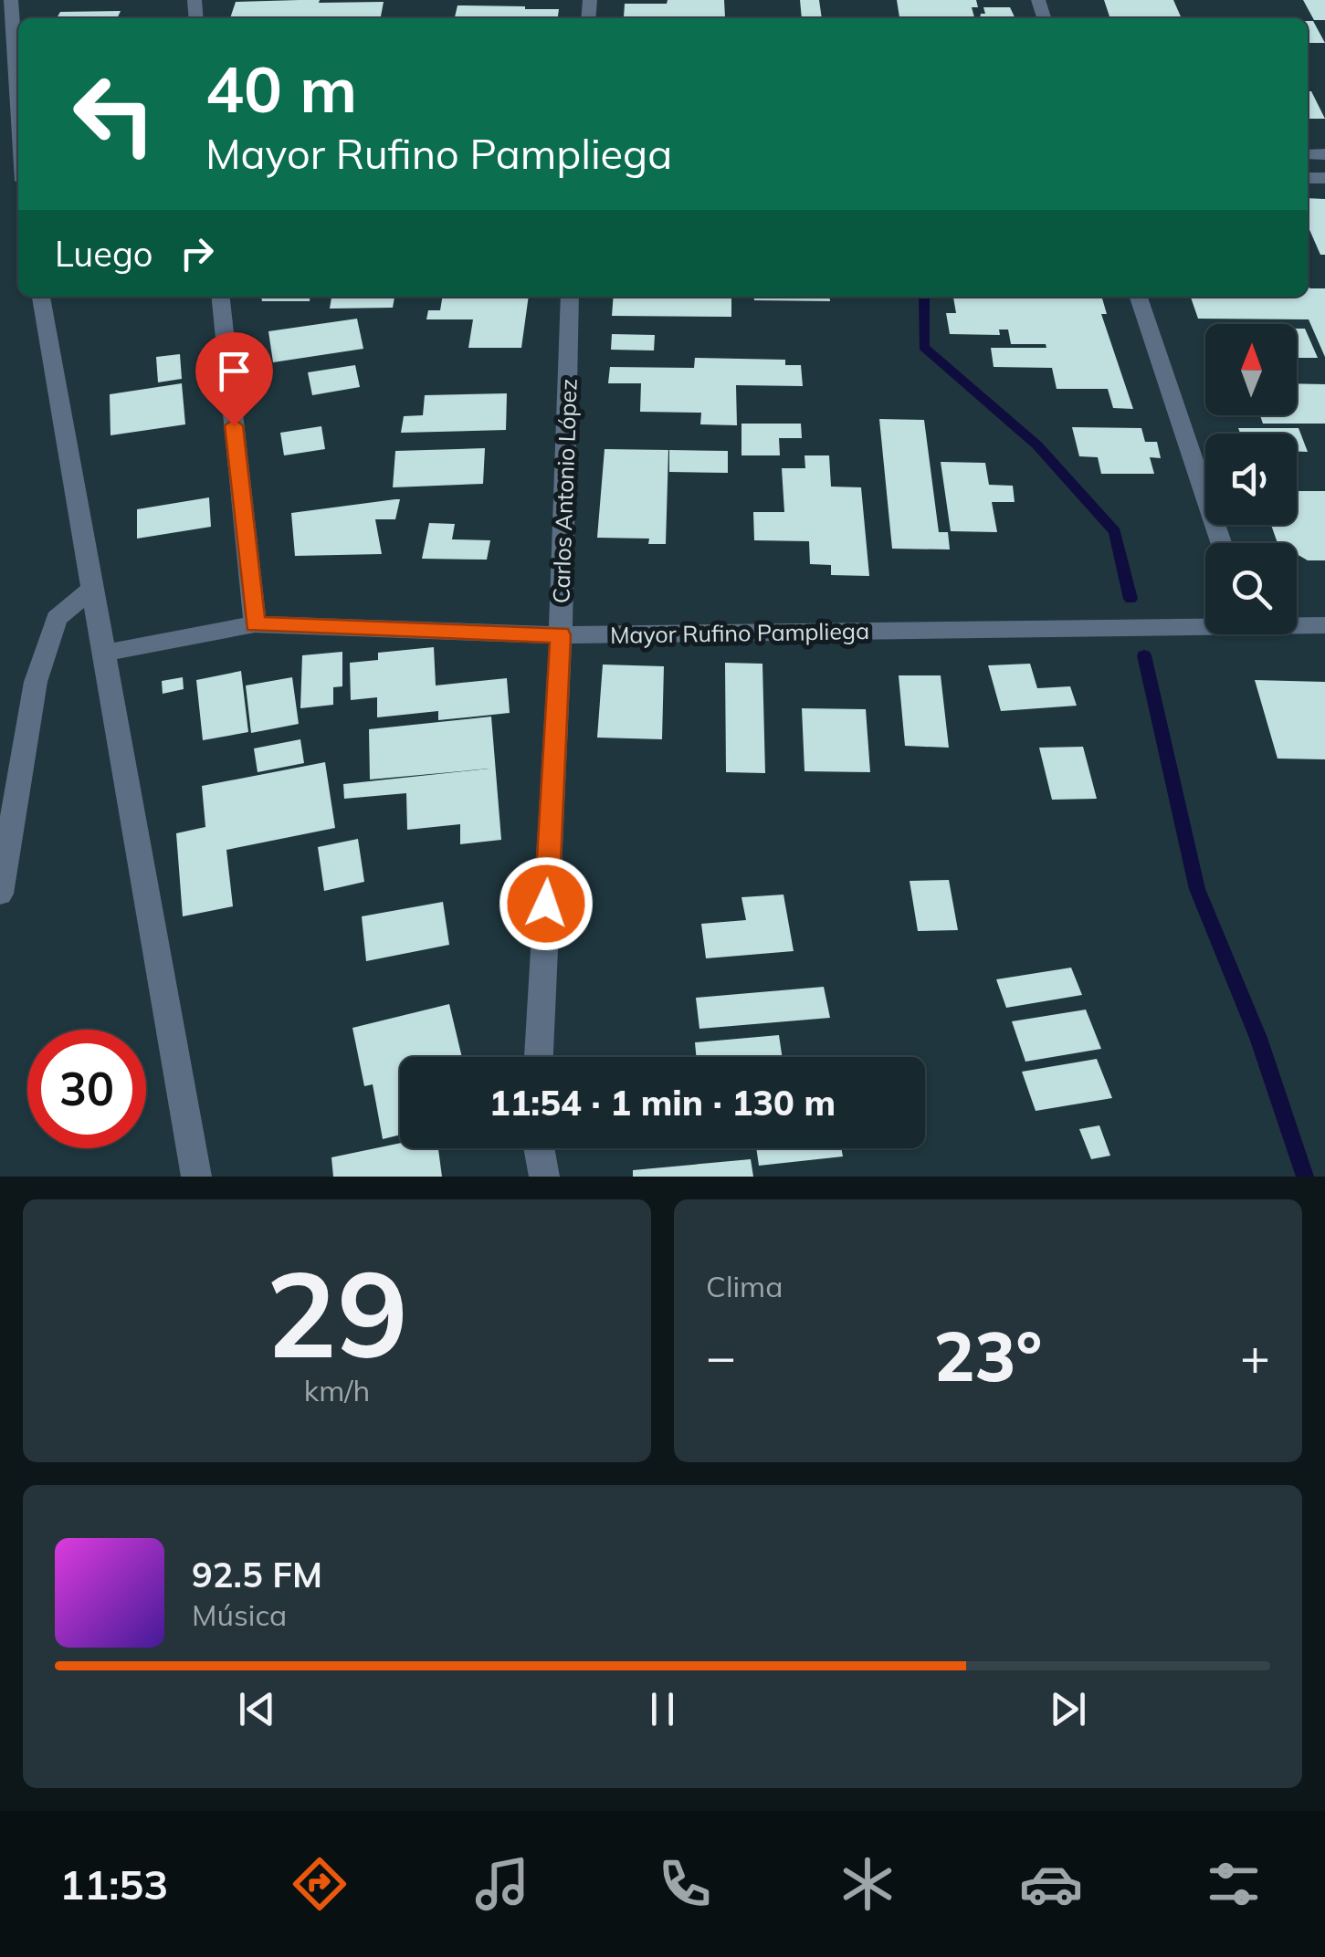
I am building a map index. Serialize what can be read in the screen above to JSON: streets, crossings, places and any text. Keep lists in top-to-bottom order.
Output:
{
  "streets": {
    "street": ["Carlos Antonio López", "Mayor Rufino Pampliega"]
  },
  "crossings": [
    ["Carlos Antonio López", "Mayor Rufino Pampliega"]
  ],
  "north": "top",
  "page": {
    "turn": ["40 m", "Mayor Rufino Pampliega"],
    "then": "Luego",
    "limit": "30",
    "trip": "11:54 · 1 min · 130 m",
    "tile": [
      ["29", "km/h"],
      "Clima"
    ],
    "heat": ["−", "23°", "+"],
    "song": ["92.5 FM", "Música"],
    "tabs": "11:53"
  }
}
